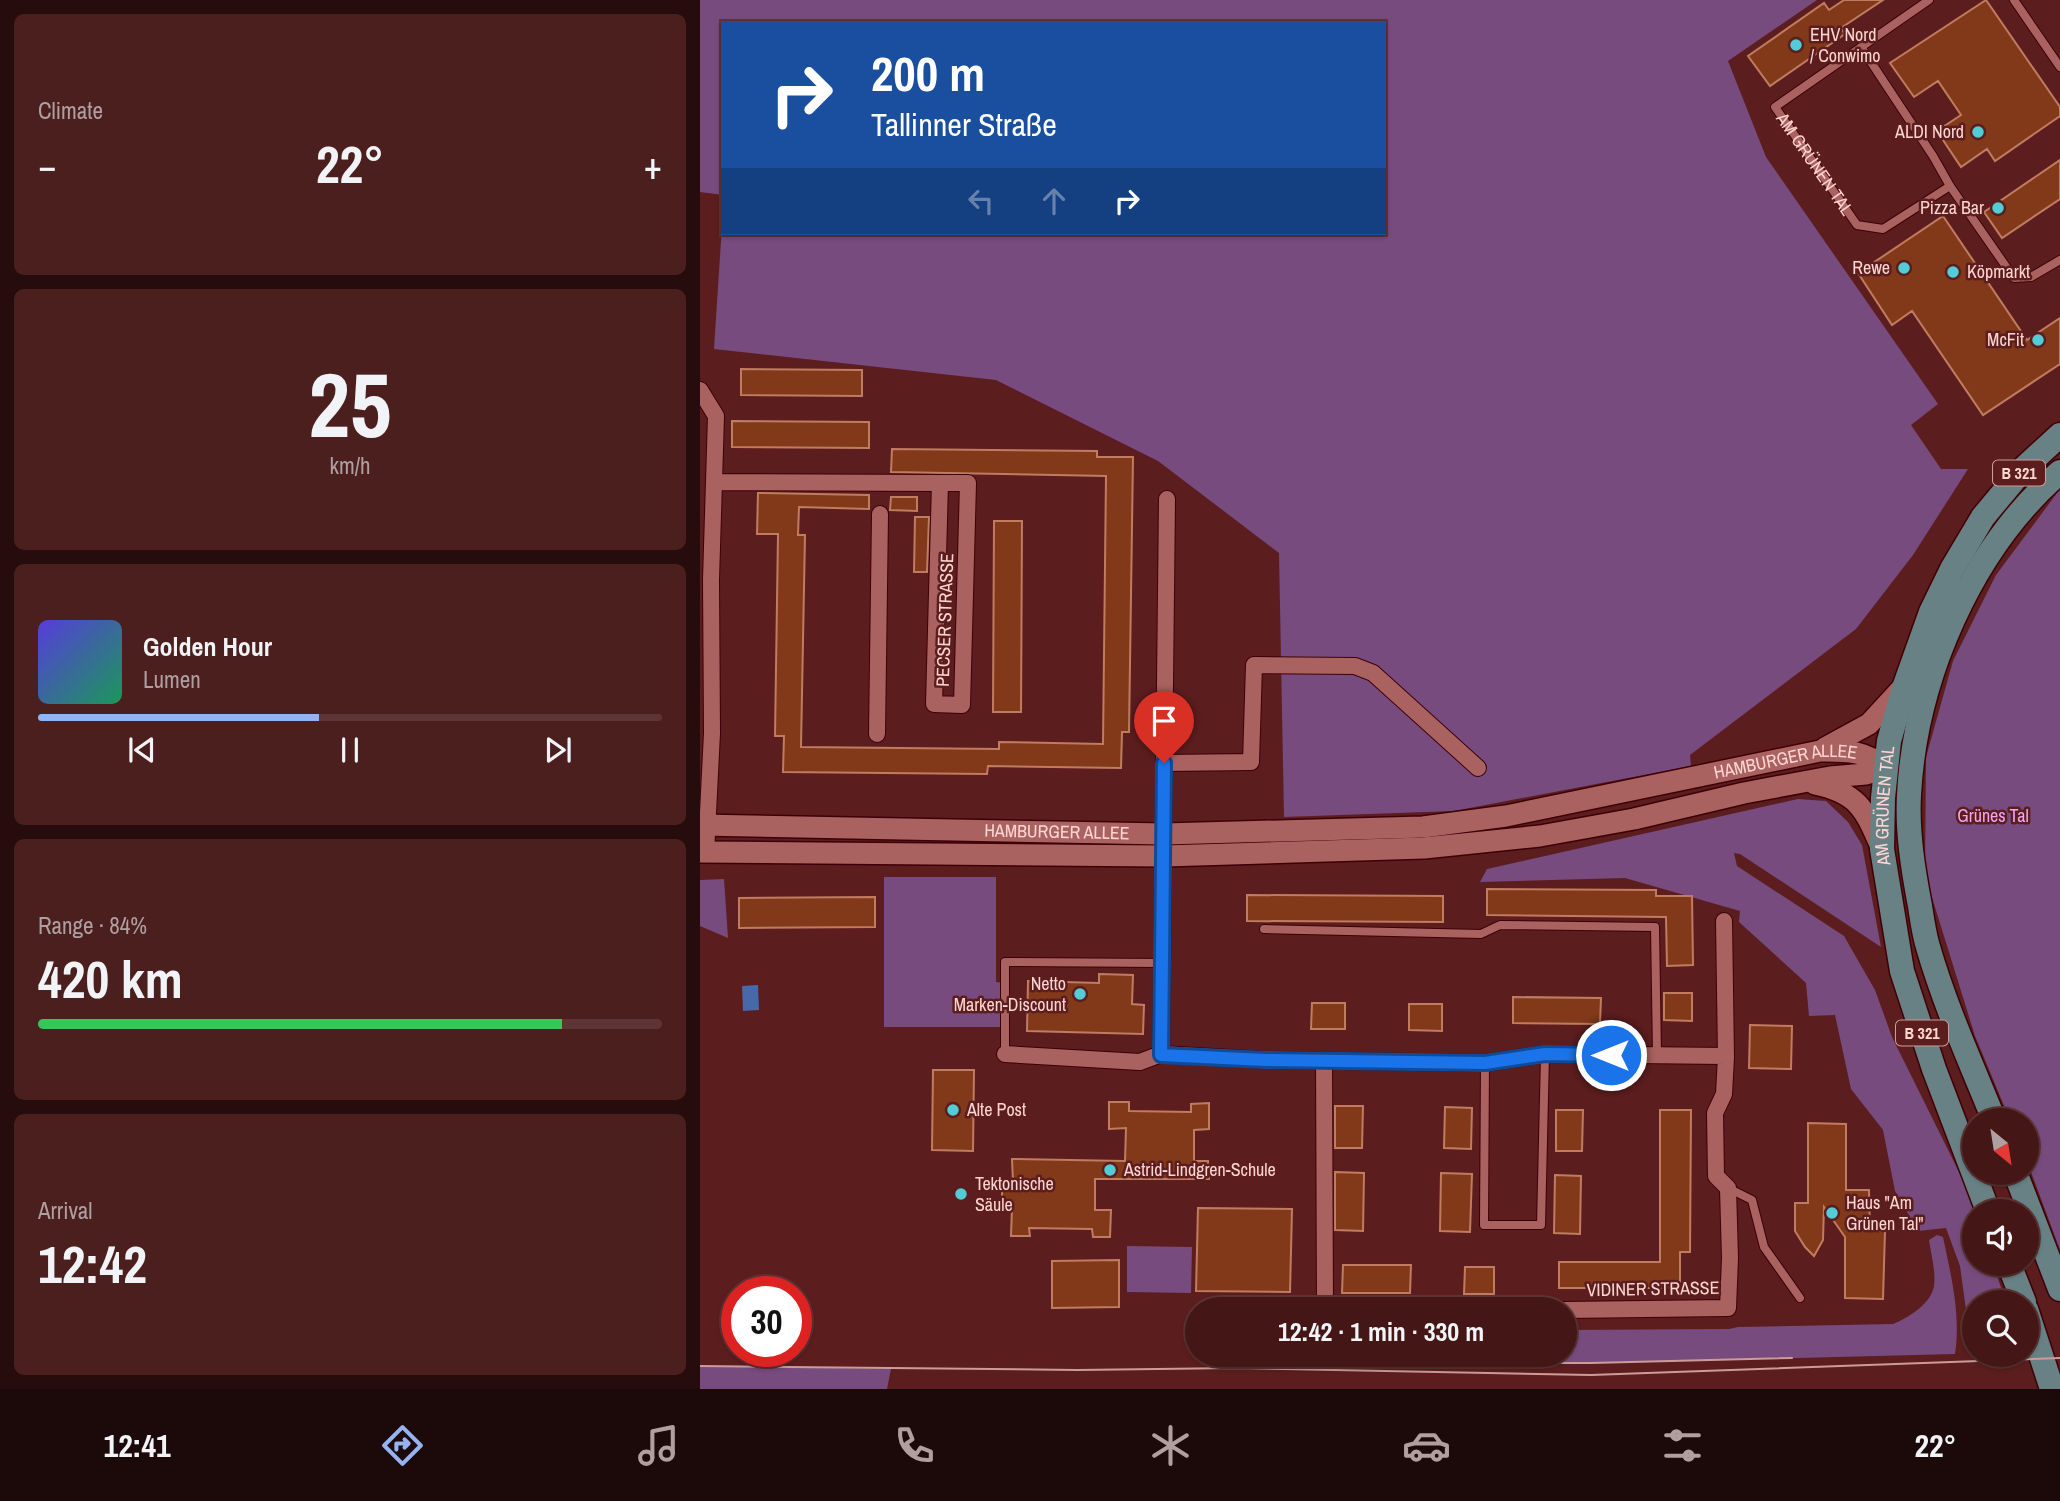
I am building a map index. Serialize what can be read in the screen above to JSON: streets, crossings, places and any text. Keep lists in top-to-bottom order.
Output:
{
  "streets": {
    "main road": ["AM GRÜNEN TAL", "B 321"],
    "street": ["PECSER STRASSE", "HAMBURGER ALLEE", "VIDINER STRASSE"]
  },
  "crossings": [
    ["AM GRÜNEN TAL", "HAMBURGER ALLEE"]
  ],
  "parks": ["Grünes Tal"],
  "places": [
    "EHV Nord / Conwimo",
    "ALDI Nord",
    "Pizza Bar",
    "Rewe",
    "Köpmarkt",
    "McFit",
    "Netto Marken-Discount",
    "Alte Post",
    "Astrid-Lindgren-Schule",
    "Tektonische Säule",
    "Haus \"Am Grünen Tal\""
  ],
  "north": "bottom right",
  "page": {
    "tile": [
      "Climate",
      ["25", "km/h"],
      ["Range · 84%", "420 km"],
      ["Arrival", "12:42"]
    ],
    "turn": ["200 m", "Tallinner Straße"],
    "heat": ["−", "22°", "+"],
    "song": ["Golden Hour", "Lumen"],
    "limit": "30",
    "trip": "12:42 · 1 min · 330 m",
    "tabs": ["12:41", "22°"]
  }
}
